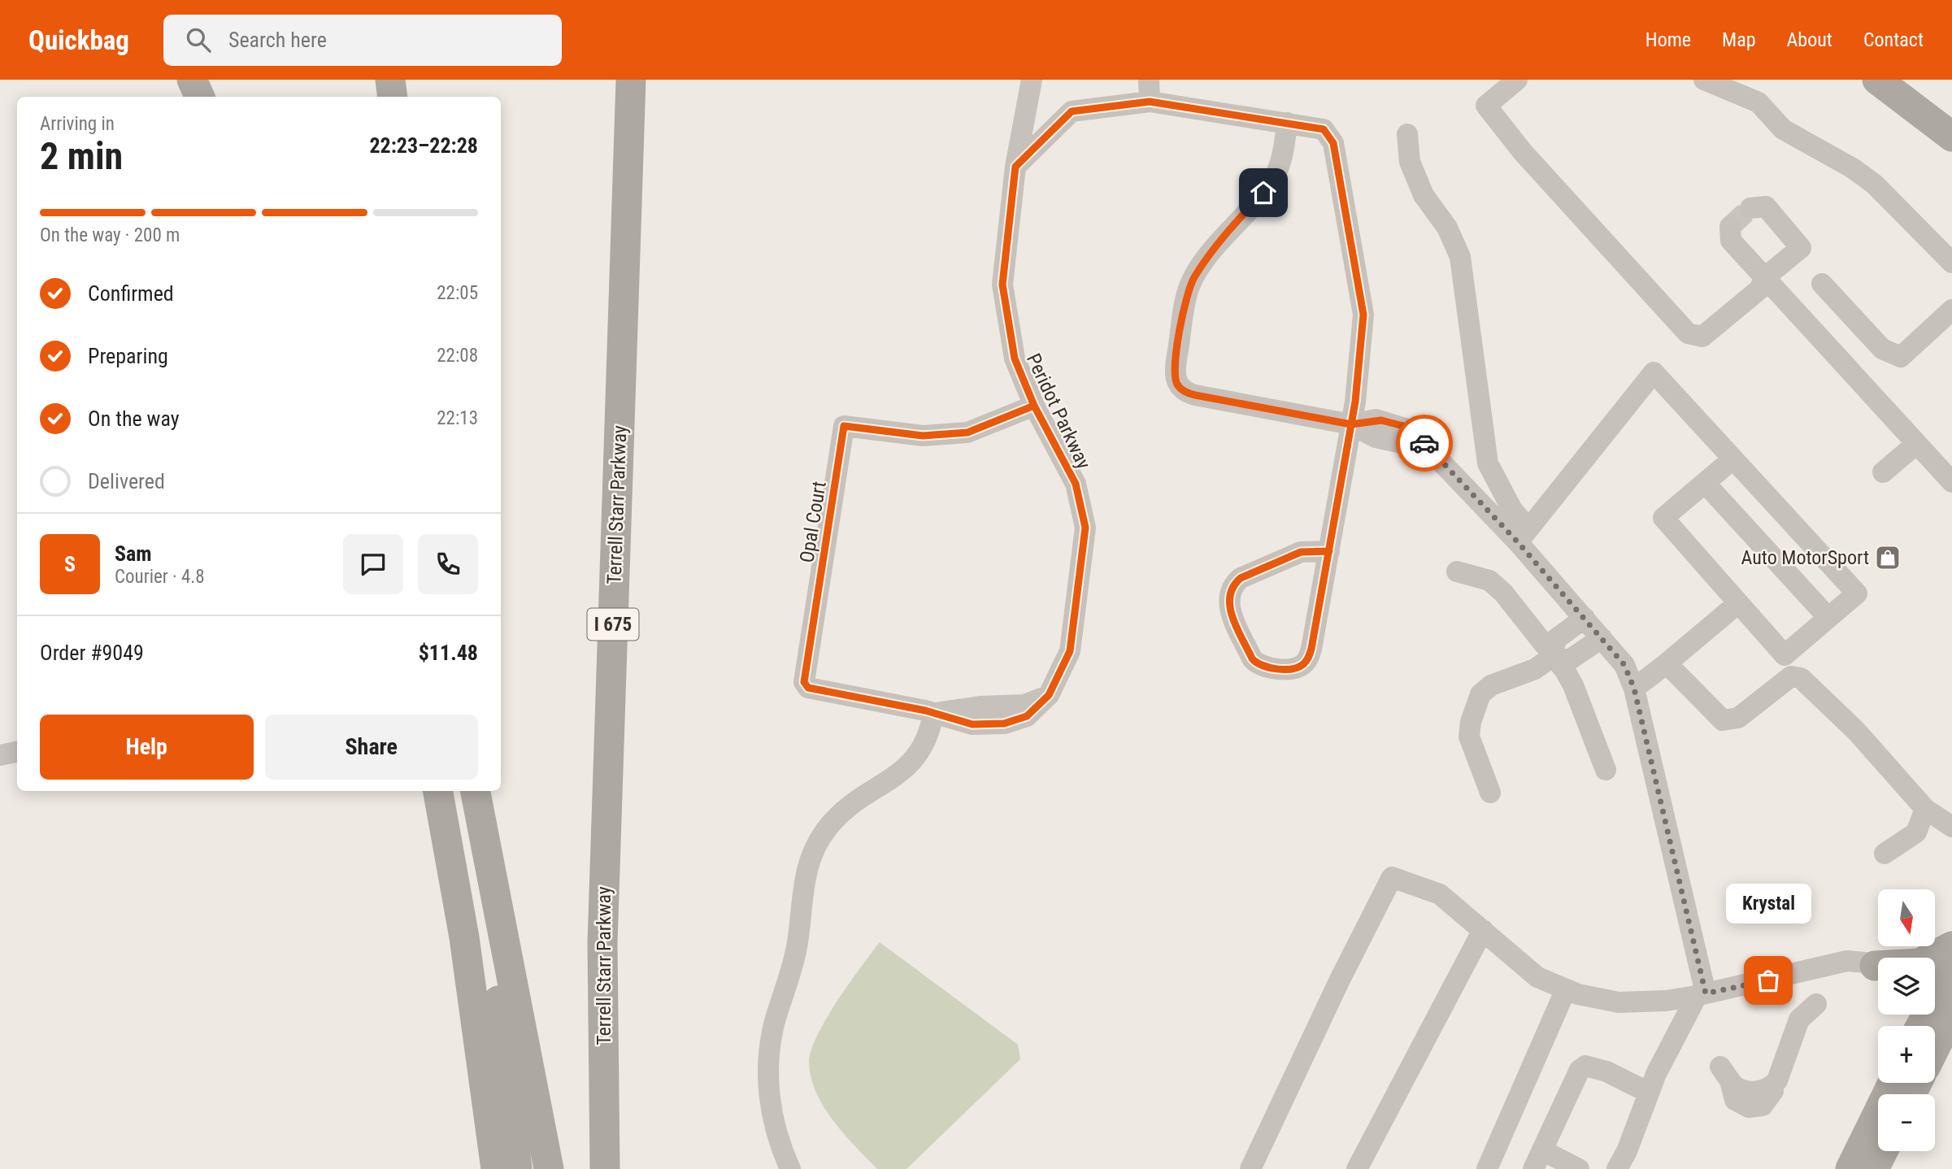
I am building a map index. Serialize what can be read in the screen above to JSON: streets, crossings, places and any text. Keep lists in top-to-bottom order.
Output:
{
  "streets": {
    "highway": ["Terrell Starr Parkway", "I 675"],
    "street": ["Peridot Parkway", "Opal Court"]
  },
  "crossings": [
    ["Peridot Parkway", "Opal Court"]
  ],
  "places": {
    "shop": ["Auto MotorSport"],
    "other": ["Krystal"]
  },
  "north": "bottom",
  "page": {
    "header": "Quickbag",
    "search": "Search here",
    "nav": [
      "Home",
      "Map",
      "About",
      "Contact"
    ],
    "heading": ["2 min", "Arriving in", "22:23–22:28"],
    "panel": [
      "Sam",
      "Courier · 4.8",
      "Order #9049",
      "$11.48"
    ],
    "bar": "On the way · 200 m",
    "list": [
      ["Confirmed", "22:05"],
      ["Preparing", "22:08"],
      ["On the way", "22:13"],
      "Delivered"
    ],
    "round": "S",
    "buttons": ["Help", "Share"],
    "bubble": "Krystal",
    "map_buttons": ["+", "−"]
  }
}
